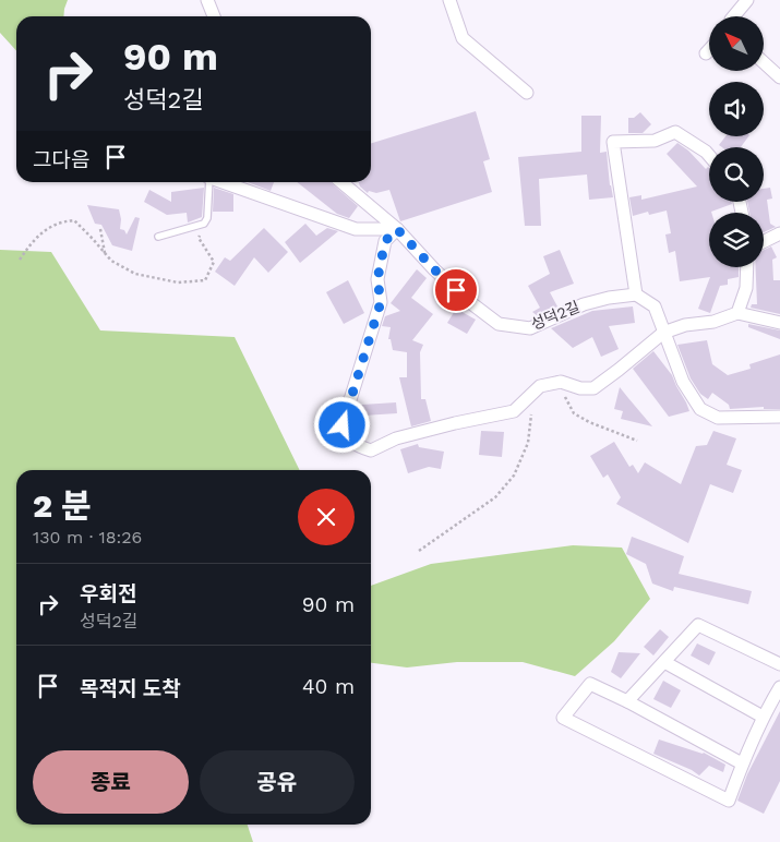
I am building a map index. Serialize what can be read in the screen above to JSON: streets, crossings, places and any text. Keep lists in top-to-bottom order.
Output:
{
  "streets": {
    "street": ["성덕2길"]
  },
  "north": "top left",
  "page": {
    "turn": ["90 m", "성덕2길"],
    "then": "그다음",
    "heading": ["2 분", "130 m · 18:26"],
    "list": [
      {
        "name": "우회전",
        "note": "성덕2길",
        "value": "90 m"
      },
      {
        "name": "목적지 도착",
        "value": "40 m"
      }
    ],
    "buttons": ["종료", "공유"]
  }
}
